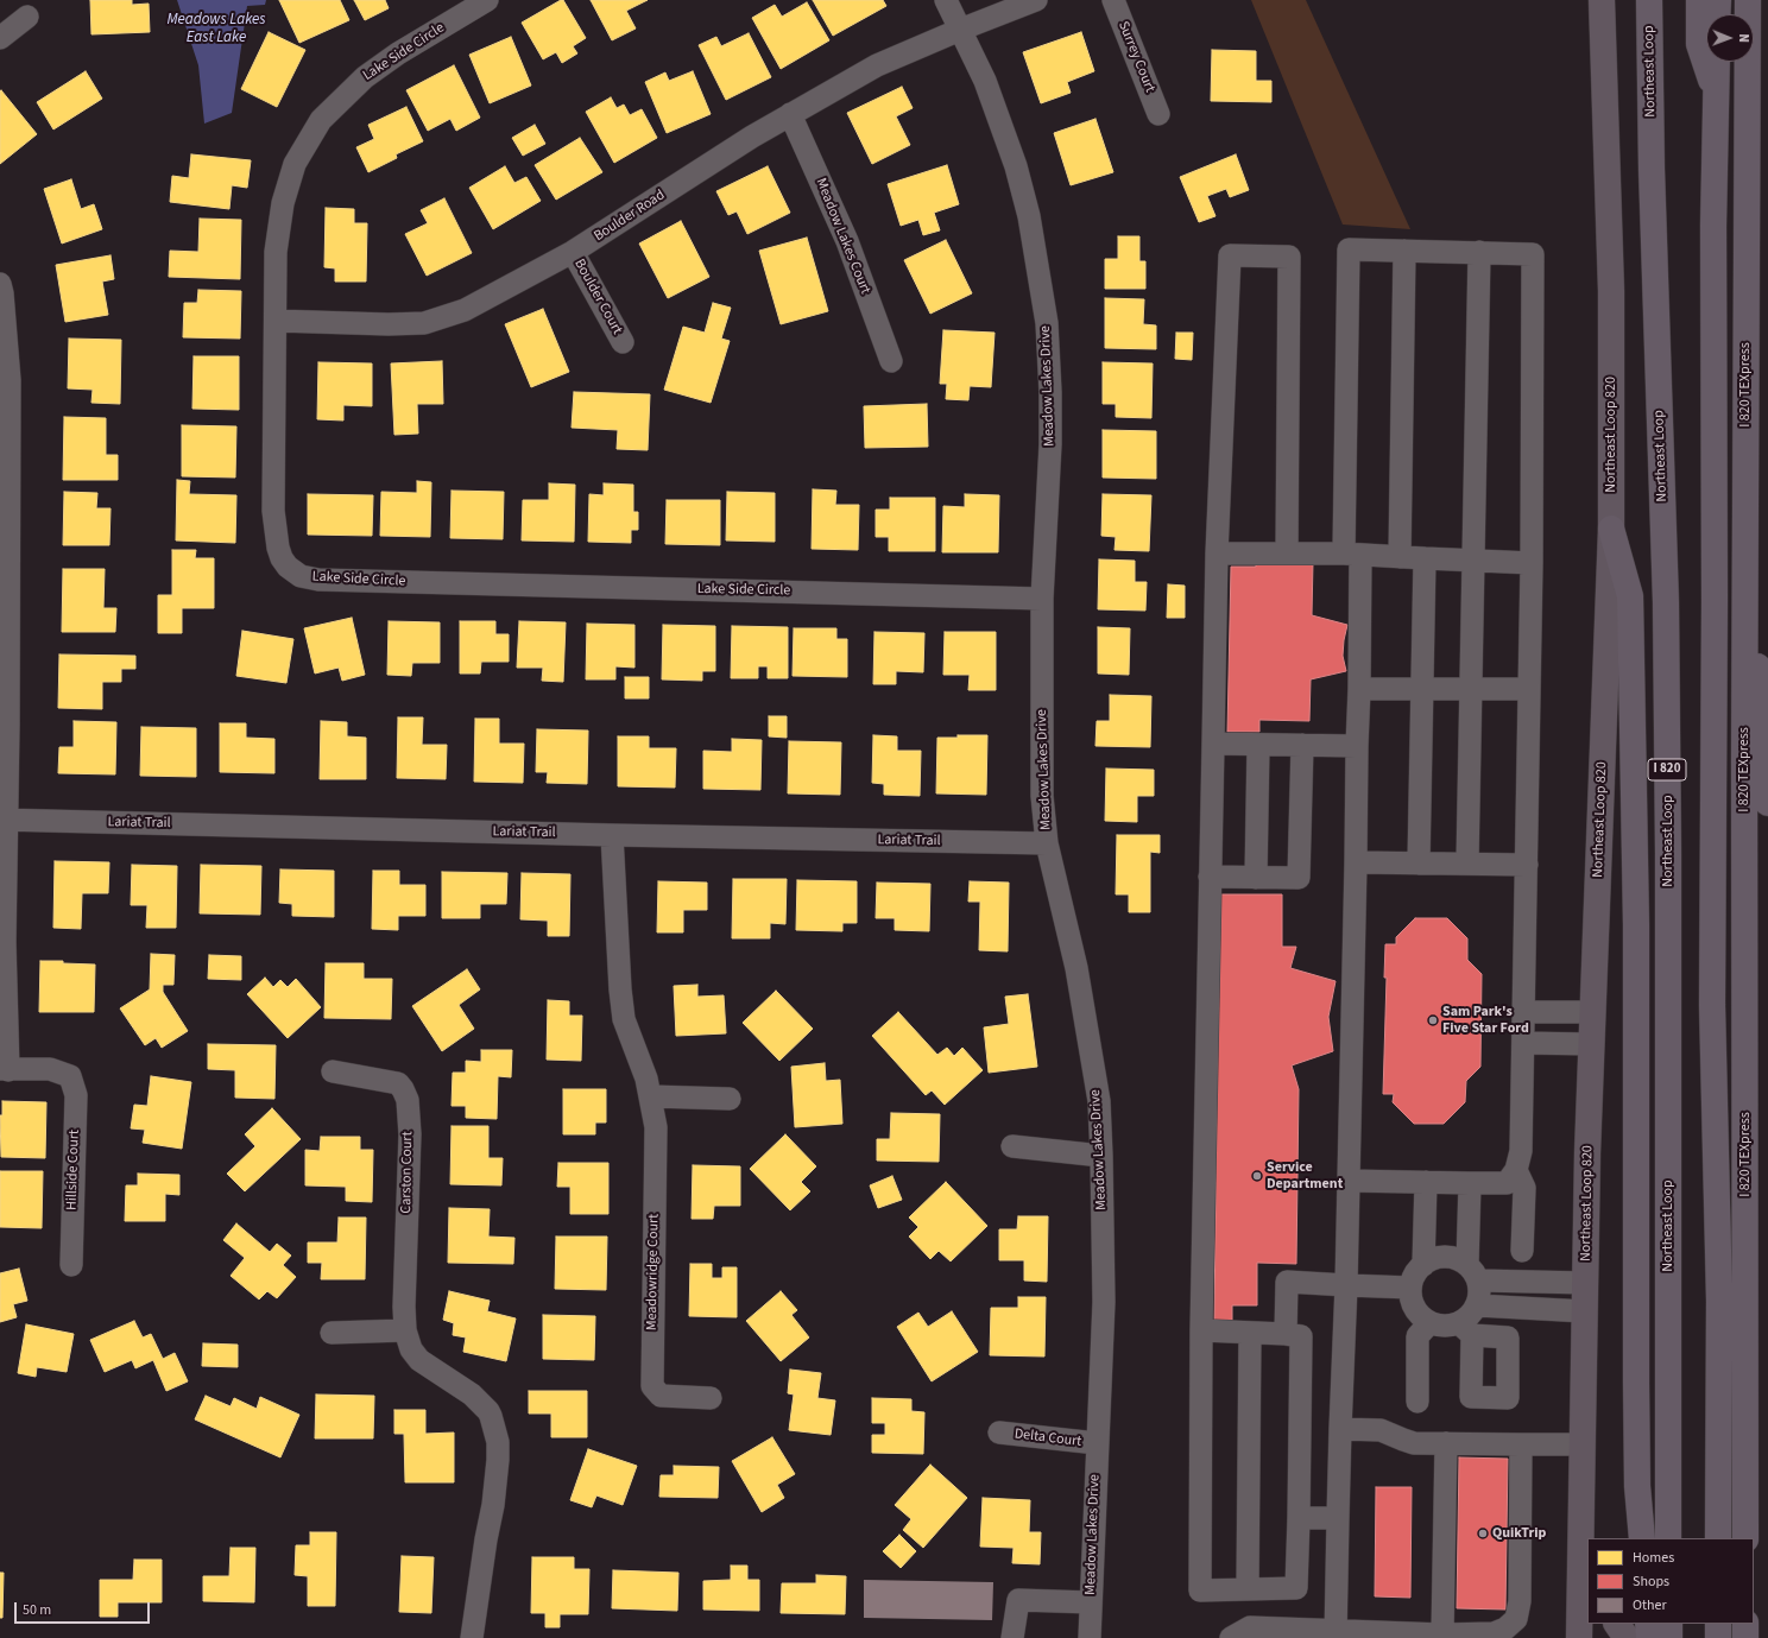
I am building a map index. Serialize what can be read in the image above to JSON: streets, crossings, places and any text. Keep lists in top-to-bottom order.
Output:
{
  "streets": {
    "highway": ["Northeast Loop", "I 820 TEXpress", "I 820"],
    "main road": ["Northeast Loop 820"],
    "street": [
      "Lake Side Circle",
      "Surrey Court",
      "Boulder Road",
      "Meadow Lakes Court",
      "Boulder Court",
      "Meadow Lakes Drive",
      "Lariat Trail",
      "Hillside Court",
      "Carston Court",
      "Meadowridge Court",
      "Delta Court"
    ]
  },
  "crossings": [
    ["Lake Side Circle", "Boulder Road"],
    ["Lake Side Circle", "Meadow Lakes Drive"],
    ["Boulder Road", "Meadow Lakes Court"],
    ["Boulder Road", "Boulder Court"],
    ["Boulder Road", "Meadow Lakes Drive"],
    ["Meadow Lakes Drive", "Lariat Trail"],
    ["Meadow Lakes Drive", "Delta Court"],
    ["Lariat Trail", "Meadowridge Court"]
  ],
  "water": ["Meadows Lakes East Lake"],
  "places": ["Sam Park's Five Star Ford", "Service Department", "QuikTrip"],
  "legend": ["Homes", "Shops", "Other"],
  "scale_bar": "50 m",
  "north": "right"
}
